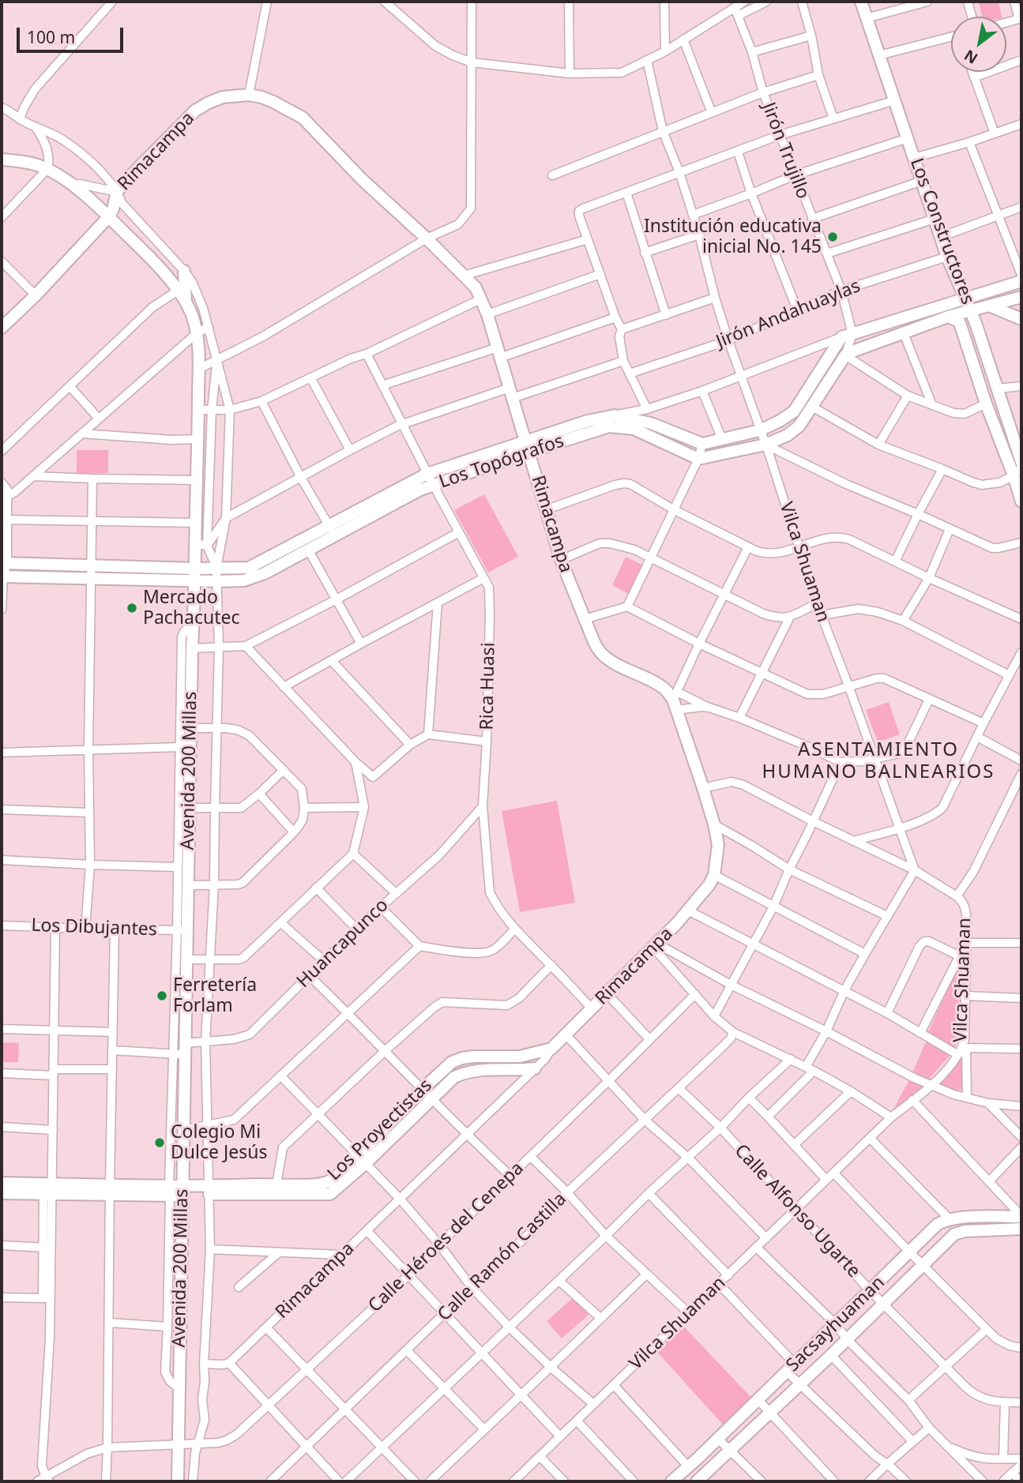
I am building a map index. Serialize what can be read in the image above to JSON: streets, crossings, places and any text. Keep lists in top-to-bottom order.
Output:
{
  "streets": {
    "main road": [
      "Rimacampa",
      "Los Constructores",
      "Los Topógrafos",
      "Avenida 200 Millas",
      "Los Proyectistas",
      "Sacsayhuaman"
    ],
    "street": [
      "Jirón Trujillo",
      "Jirón Andahuaylas",
      "Vilca Shuaman",
      "Rica Huasi",
      "Los Dibujantes",
      "Huancapunco",
      "Calle Alfonso Ugarte",
      "Calle Héroes del Cenepa",
      "Calle Ramón Castilla"
    ]
  },
  "crossings": [
    ["Jirón Trujillo", "Jirón Andahuaylas"],
    ["Rimacampa", "Los Topógrafos"],
    ["Rimacampa", "Rica Huasi"],
    ["Rimacampa", "Avenida 200 Millas"],
    ["Rimacampa", "Los Proyectistas"],
    ["Los Constructores", "Jirón Andahuaylas"],
    ["Jirón Andahuaylas", "Vilca Shuaman"],
    ["Los Topógrafos", "Rica Huasi"],
    ["Los Topógrafos", "Avenida 200 Millas"],
    ["Vilca Shuaman", "Calle Alfonso Ugarte"],
    ["Rica Huasi", "Huancapunco"],
    ["Avenida 200 Millas", "Los Dibujantes"],
    ["Avenida 200 Millas", "Huancapunco"],
    ["Avenida 200 Millas", "Los Proyectistas"],
    ["Avenida 200 Millas", "Calle Héroes del Cenepa"],
    ["Calle Alfonso Ugarte", "Calle Ramón Castilla"],
    ["Calle Alfonso Ugarte", "Sacsayhuaman"]
  ],
  "districts": ["ASENTAMIENTO HUMANO BALNEARIOS"],
  "places": [
    "Institución educativa inicial No. 145",
    "Mercado Pachacutec",
    "Ferretería Forlam",
    "Colegio Mi Dulce Jesús"
  ],
  "scale_bar": "100 m",
  "north": "bottom left"
}
